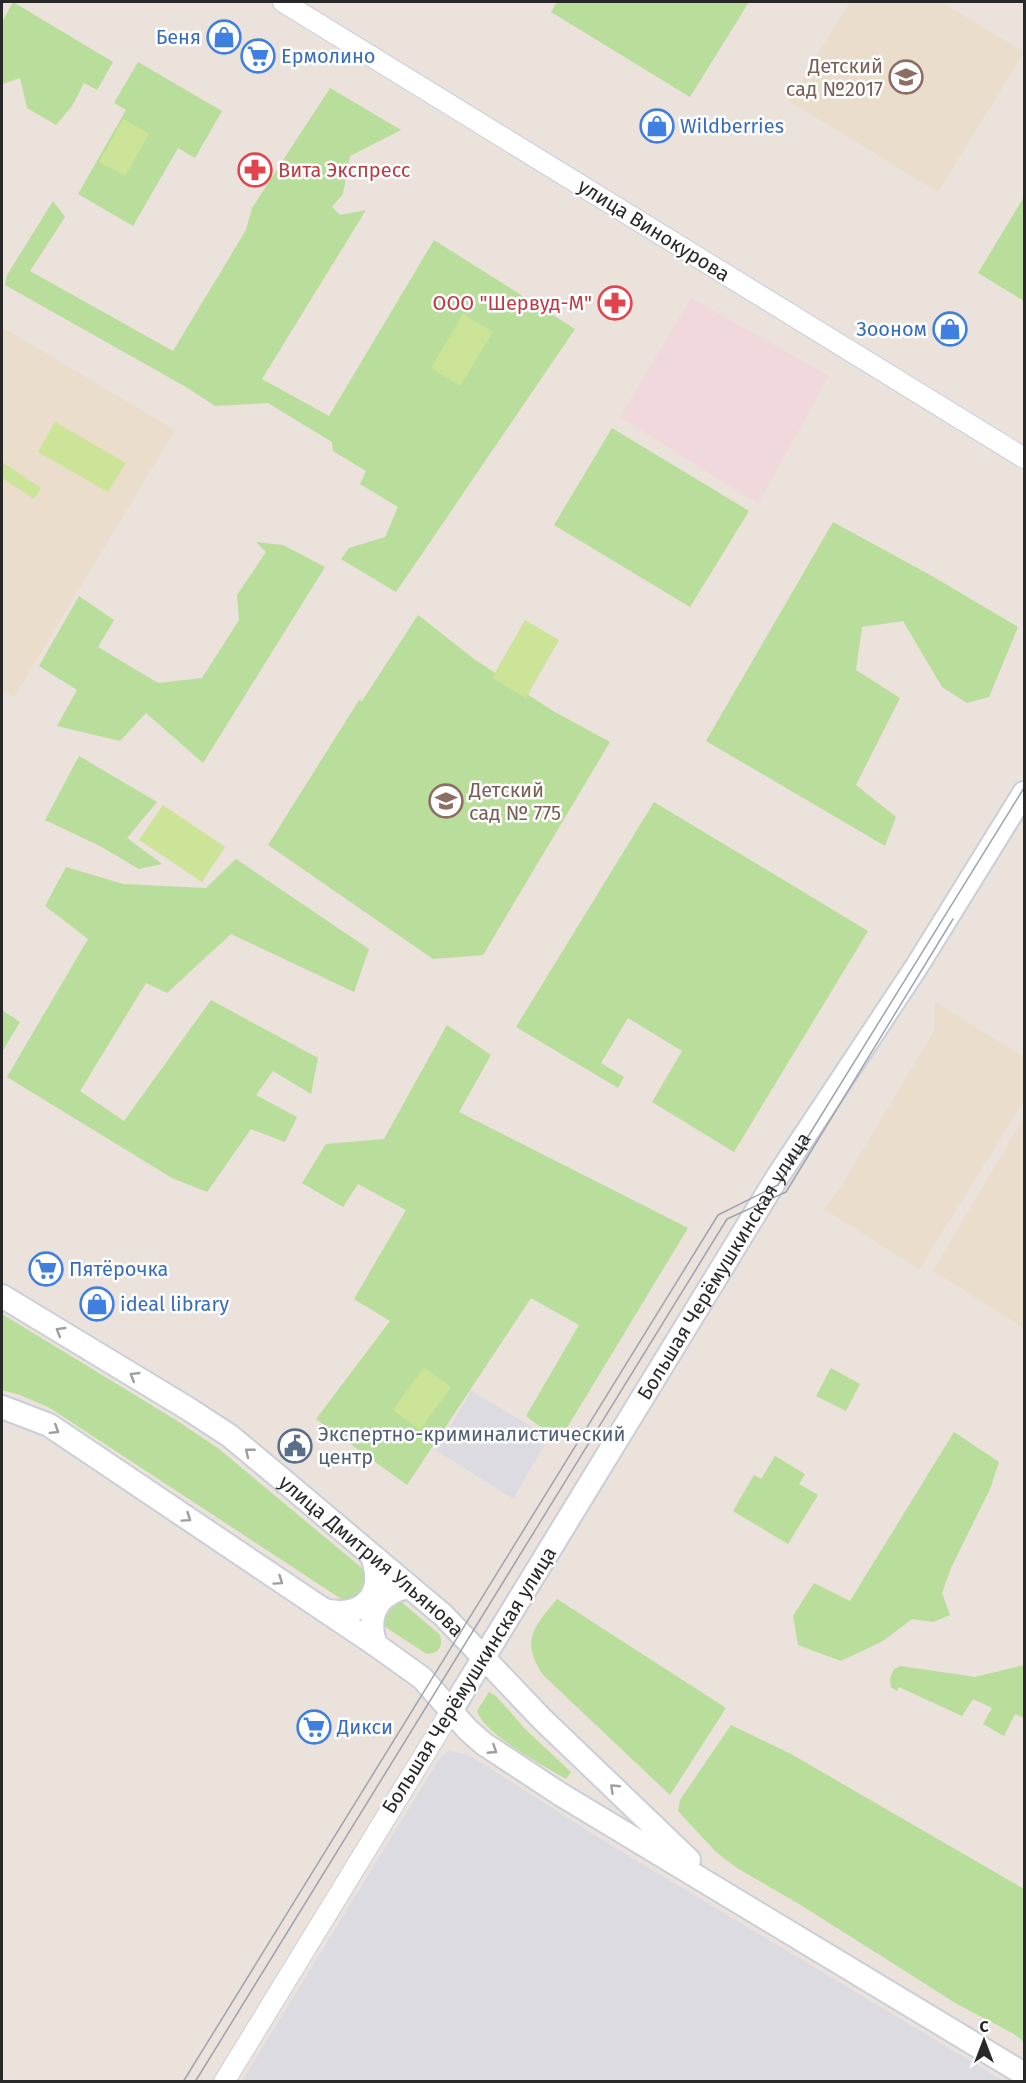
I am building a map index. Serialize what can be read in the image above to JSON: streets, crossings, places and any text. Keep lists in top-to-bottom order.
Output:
{
  "streets": {
    "main road": ["Большая Черёмушкинская улица", "улица Дмитрия Ульянова"],
    "street": ["улица Винокурова"]
  },
  "crossings": [
    ["Большая Черёмушкинская улица", "улица Дмитрия Ульянова"]
  ],
  "places": {
    "shop": [
      "Беня",
      "Wildberries",
      "Зооном",
      "ideal library"
    ],
    "supermarket": ["Ермолино", "Пятёрочка", "Дикси"],
    "school or university": ["Детский сад №2017", "Детский сад № 775"],
    "pharmacy": ["Вита Экспресс", "ООО \"Шервуд-М\""],
    "public building": ["Экспертно-криминалистический центр"]
  },
  "north": "top"
}
